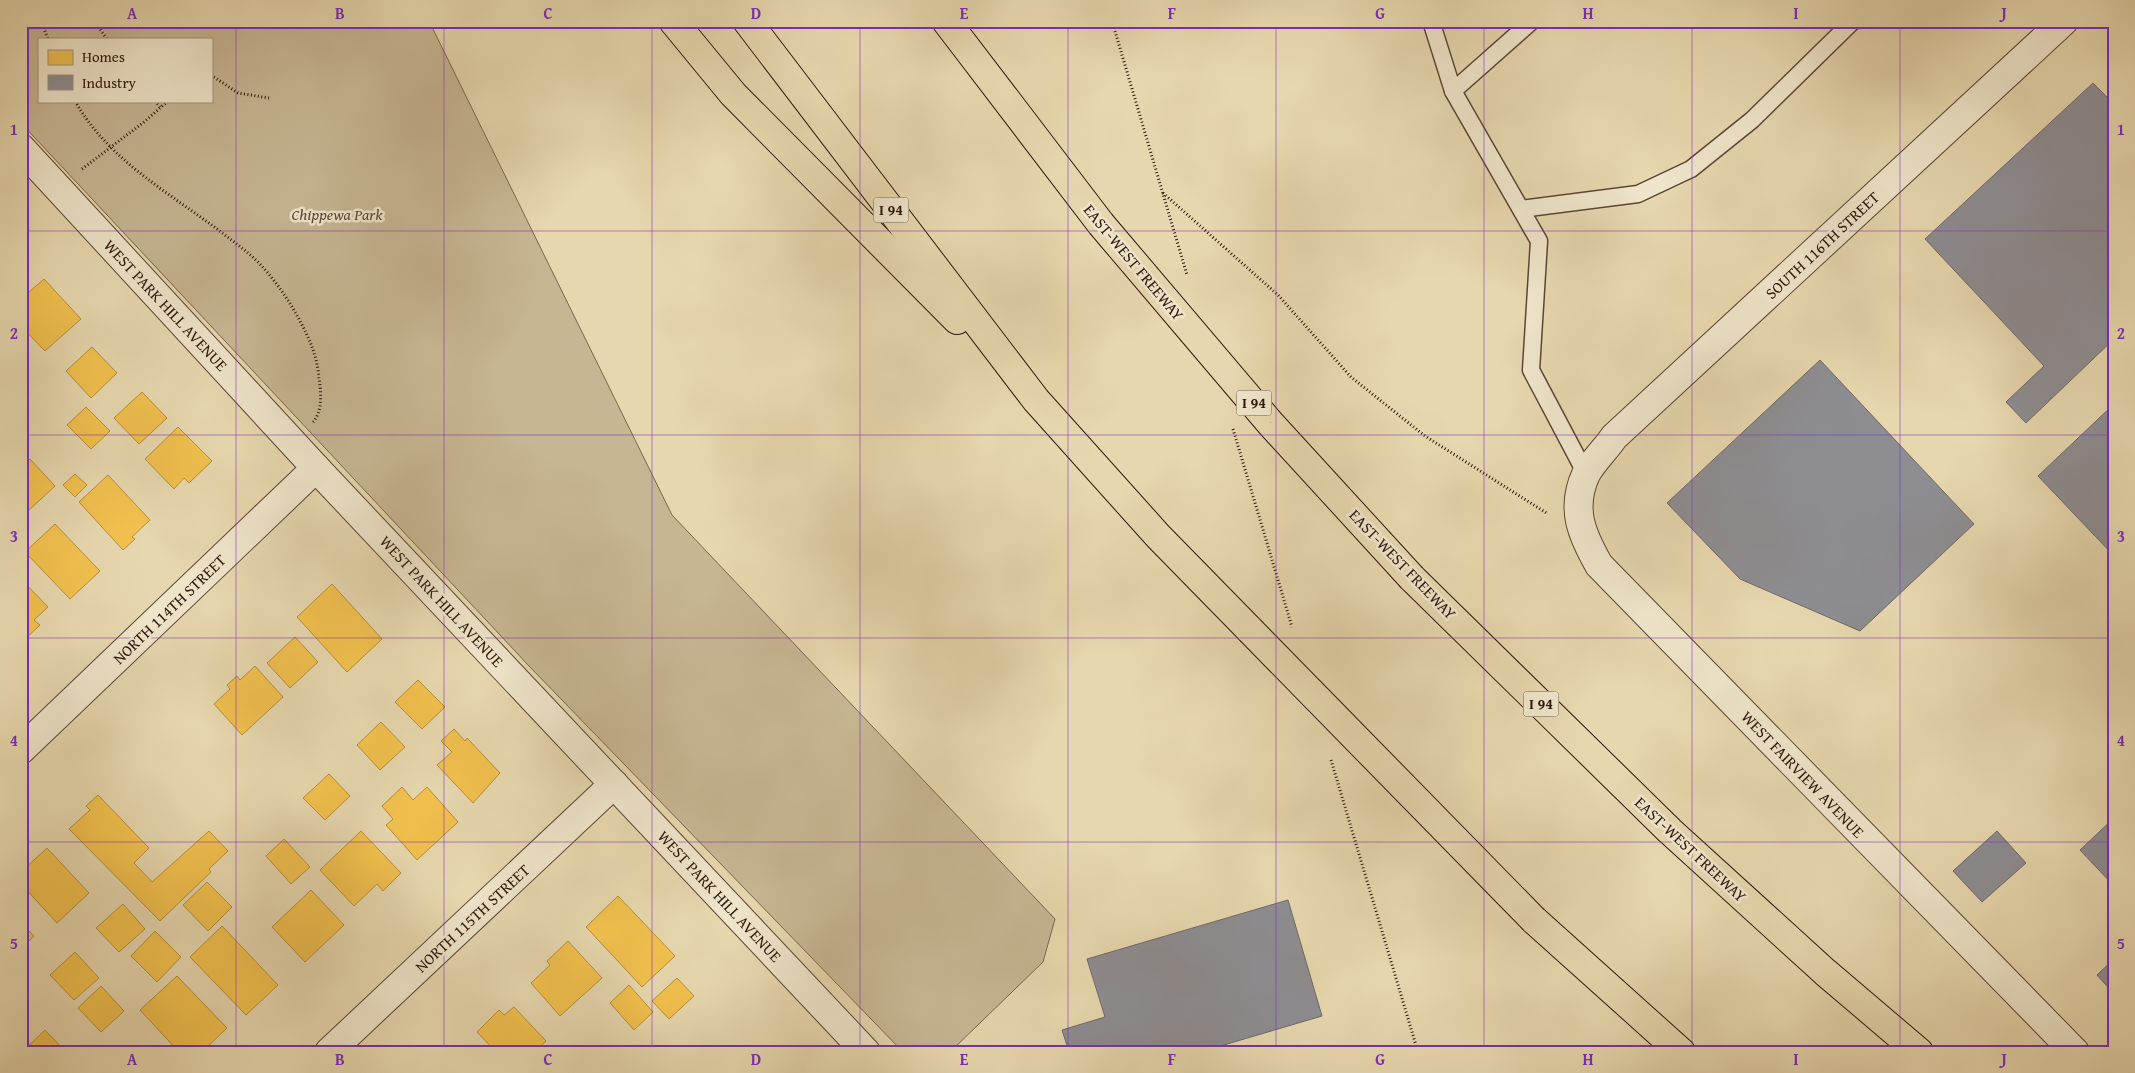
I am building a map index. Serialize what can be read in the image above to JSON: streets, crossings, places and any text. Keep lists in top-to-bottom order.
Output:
{
  "streets": {
    "highway": ["I 94", "EAST-WEST FREEWAY"],
    "street": [
      "SOUTH 116TH STREET",
      "WEST PARK HILL AVENUE",
      "NORTH 114TH STREET",
      "WEST FAIRVIEW AVENUE",
      "NORTH 115TH STREET"
    ]
  },
  "crossings": [
    ["SOUTH 116TH STREET", "WEST FAIRVIEW AVENUE"],
    ["WEST PARK HILL AVENUE", "NORTH 114TH STREET"],
    ["WEST PARK HILL AVENUE", "NORTH 115TH STREET"]
  ],
  "parks": ["Chippewa Park"],
  "legend": ["Homes", "Industry"],
  "grid": {
    "columns": [
      "A",
      "B",
      "C",
      "D",
      "E",
      "F",
      "G",
      "H",
      "I",
      "J"
    ],
    "rows": [
      "1",
      "2",
      "3",
      "4",
      "5"
    ]
  }
}
